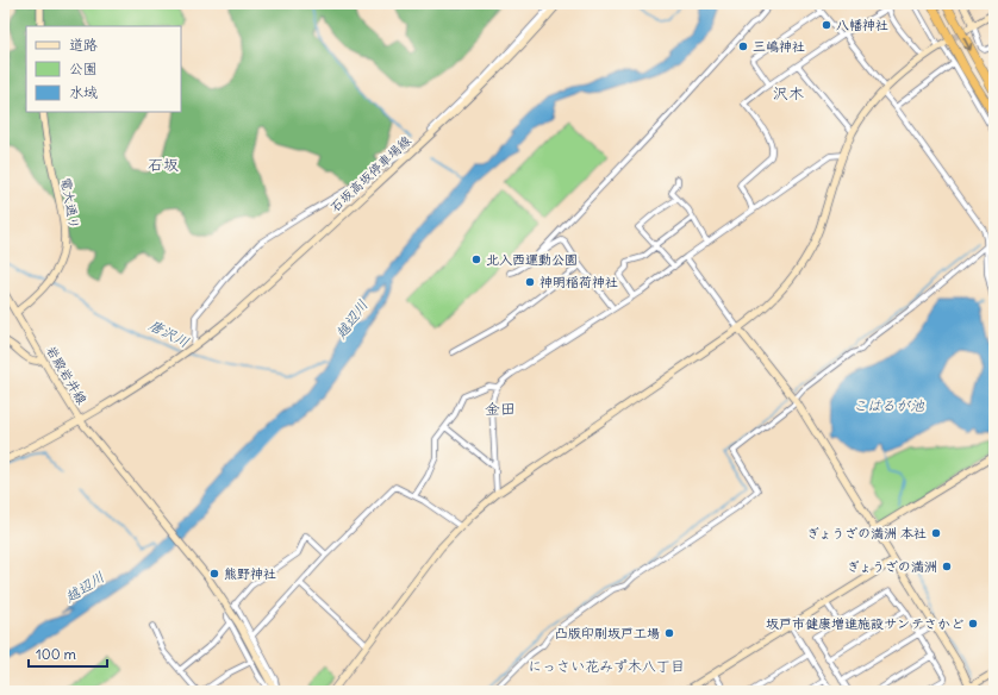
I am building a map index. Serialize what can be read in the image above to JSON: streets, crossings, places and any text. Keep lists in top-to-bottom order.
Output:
{
  "streets": {
    "street": ["石坂高坂停車場線", "電大通り", "岩殿岩井線"]
  },
  "crossings": [
    ["石坂高坂停車場線", "岩殿岩井線"],
    ["電大通り", "岩殿岩井線"]
  ],
  "districts": [
    "沢木",
    "石坂",
    "金田",
    "にっさい花みず木八丁目"
  ],
  "water": ["越辺川", "唐沢川", "こはるが池"],
  "places": [
    "八幡神社",
    "三嶋神社",
    "北入西運動公園",
    "神明稲荷神社",
    "ぎょうざの満洲 本社",
    "ぎょうざの満洲",
    "熊野神社",
    "坂戸市健康増進施設サンテさかど",
    "凸版印刷坂戸工場"
  ],
  "legend": ["道路", "公園", "水域"],
  "scale_bar": "100 m"
}
